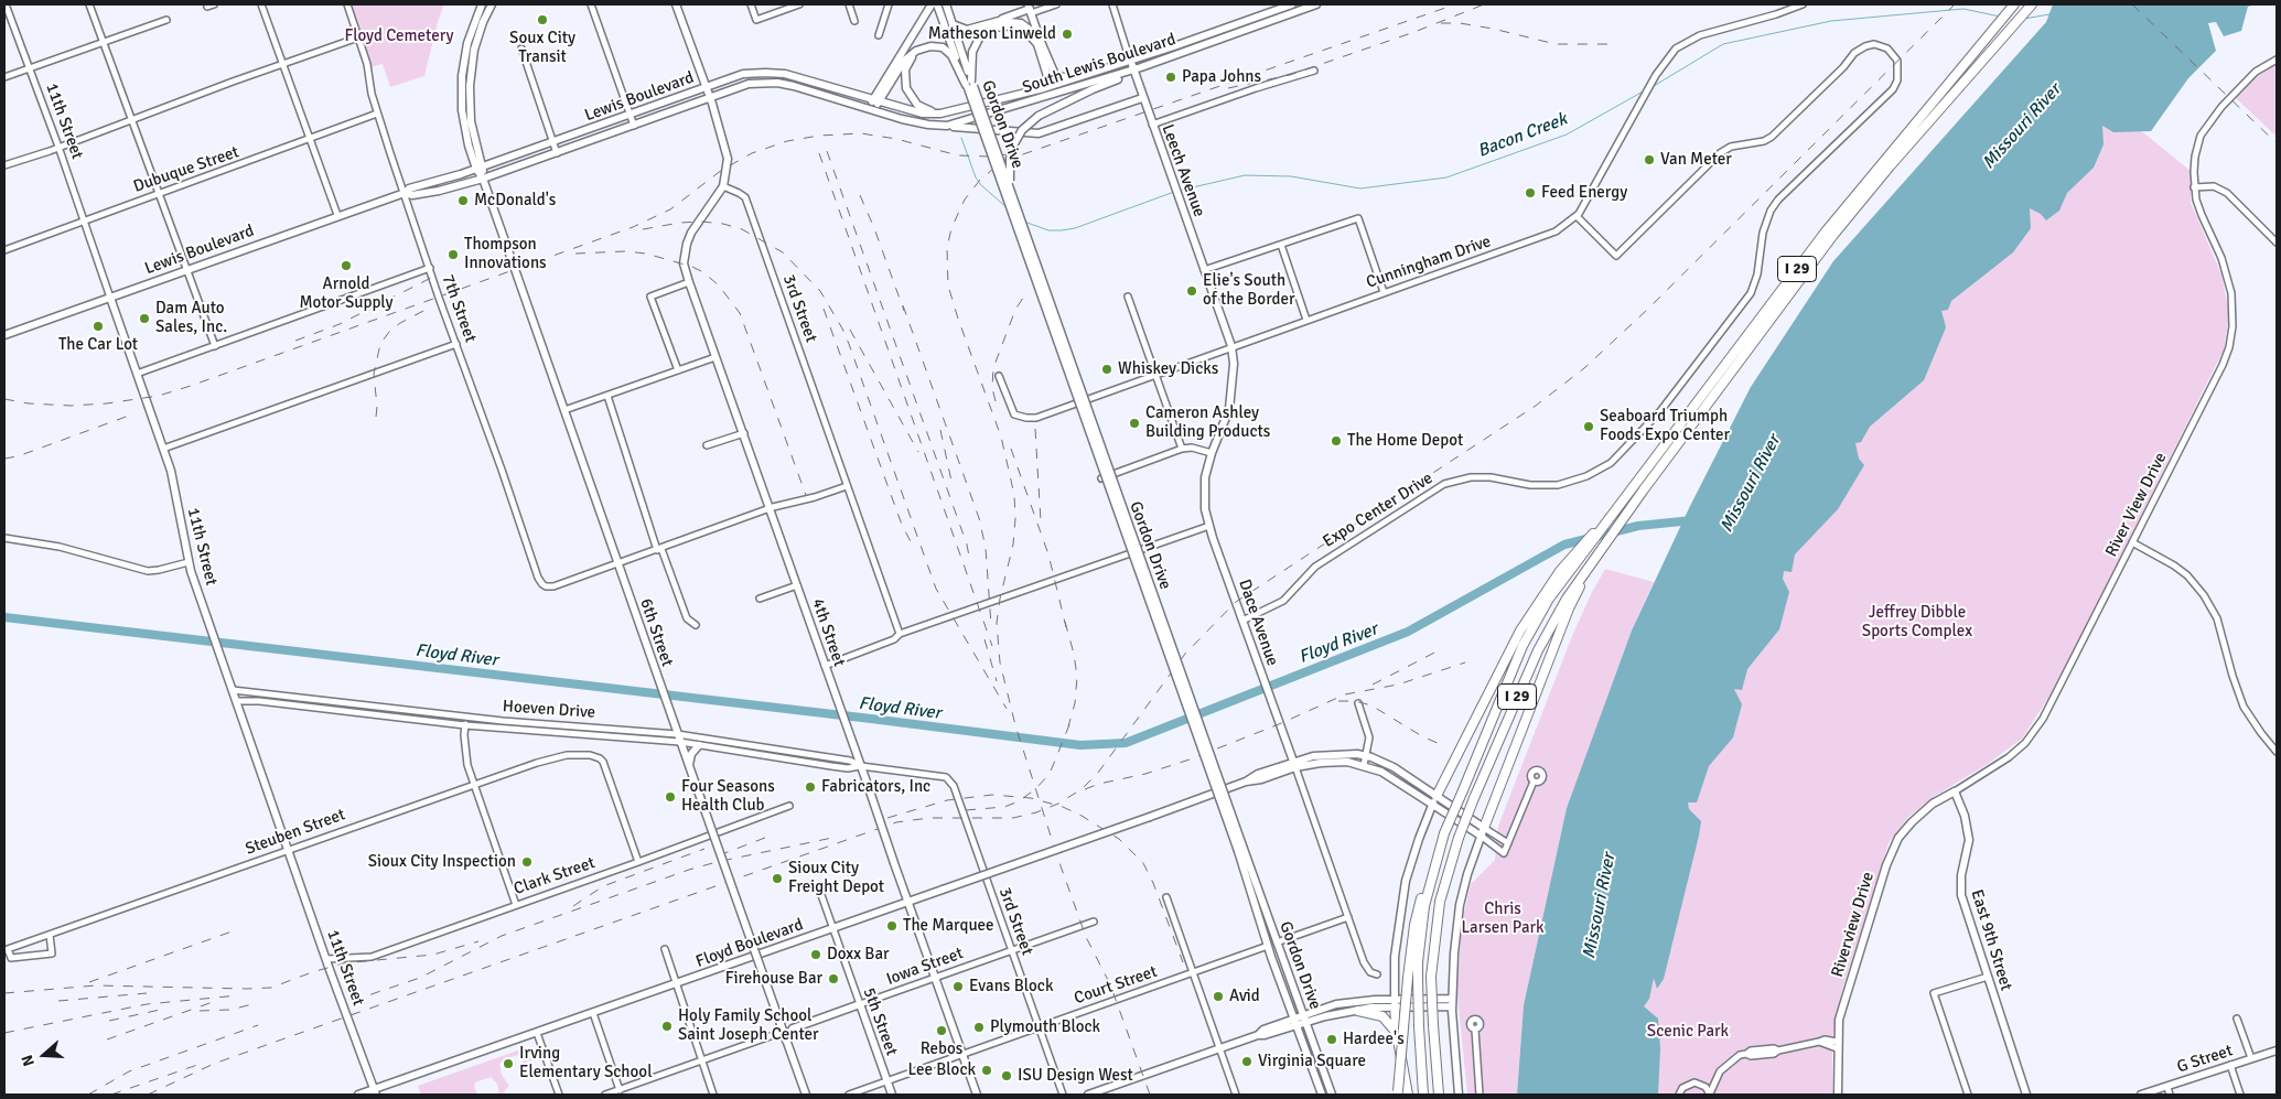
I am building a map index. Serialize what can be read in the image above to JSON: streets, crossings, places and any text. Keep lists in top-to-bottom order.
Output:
{
  "streets": {
    "highway": ["I 29"],
    "main road": [
      "South Lewis Boulevard",
      "Lewis Boulevard",
      "11th Street",
      "Gordon Drive",
      "Leech Avenue",
      "Dace Avenue",
      "6th Street",
      "4th Street",
      "Riverview Drive",
      "East 9th Street",
      "Floyd Boulevard",
      "Iowa Street",
      "5th Street",
      "G Street"
    ],
    "street": [
      "Dubuque Street",
      "Cunningham Drive",
      "7th Street",
      "3rd Street",
      "River View Drive",
      "Expo Center Drive",
      "Hoeven Drive",
      "Steuben Street",
      "Clark Street",
      "Court Street"
    ]
  },
  "crossings": [
    ["South Lewis Boulevard", "Lewis Boulevard"],
    ["South Lewis Boulevard", "Leech Avenue"],
    ["Lewis Boulevard", "11th Street"],
    ["Lewis Boulevard", "7th Street"],
    ["Lewis Boulevard", "6th Street"],
    ["11th Street", "Dubuque Street"],
    ["11th Street", "Hoeven Drive"],
    ["11th Street", "Steuben Street"],
    ["11th Street", "Clark Street"],
    ["11th Street", "Floyd Boulevard"],
    ["Gordon Drive", "Court Street"],
    ["Dubuque Street", "7th Street"],
    ["Leech Avenue", "Cunningham Drive"],
    ["Leech Avenue", "Dace Avenue"],
    ["Cunningham Drive", "Expo Center Drive"],
    ["7th Street", "6th Street"],
    ["3rd Street", "4th Street"],
    ["3rd Street", "Hoeven Drive"],
    ["3rd Street", "Iowa Street"],
    ["3rd Street", "Court Street"],
    ["River View Drive", "Riverview Drive"],
    ["River View Drive", "East 9th Street"],
    ["Expo Center Drive", "Dace Avenue"],
    ["Dace Avenue", "Floyd Boulevard"],
    ["6th Street", "Hoeven Drive"],
    ["4th Street", "Hoeven Drive"],
    ["4th Street", "Floyd Boulevard"],
    ["4th Street", "Iowa Street"],
    ["4th Street", "Court Street"],
    ["Steuben Street", "Clark Street"],
    ["Riverview Drive", "East 9th Street"],
    ["Floyd Boulevard", "5th Street"],
    ["Iowa Street", "5th Street"],
    ["Court Street", "5th Street"]
  ],
  "water": ["Missouri River", "Bacon Creek", "Floyd River"],
  "parks": [
    "Floyd Cemetery",
    "Jeffrey Dibble Sports Complex",
    "Chris Larsen Park",
    "Scenic Park"
  ],
  "places": [
    "Soux City Transit",
    "Matheson Linweld",
    "Papa Johns",
    "Van Meter",
    "Feed Energy",
    "McDonald's",
    "Thompson Innovations",
    "Arnold Motor Supply",
    "Elie's South of the Border",
    "Dam Auto Sales, Inc.",
    "The Car Lot",
    "Whiskey Dicks",
    "Cameron Ashley Building Products",
    "Seaboard Triumph Foods Expo Center",
    "The Home Depot",
    "Fabricators, Inc",
    "Four Seasons Health Club",
    "Sioux City Inspection",
    "Sioux City Freight Depot",
    "The Marquee",
    "Doxx Bar",
    "Firehouse Bar",
    "Evans Block",
    "Avid",
    "Holy Family School Saint Joseph Center",
    "Plymouth Block",
    "Rebos",
    "Hardee's",
    "Virginia Square",
    "Irving Elementary School",
    "Lee Block",
    "ISU Design West"
  ],
  "north": "left"
}
